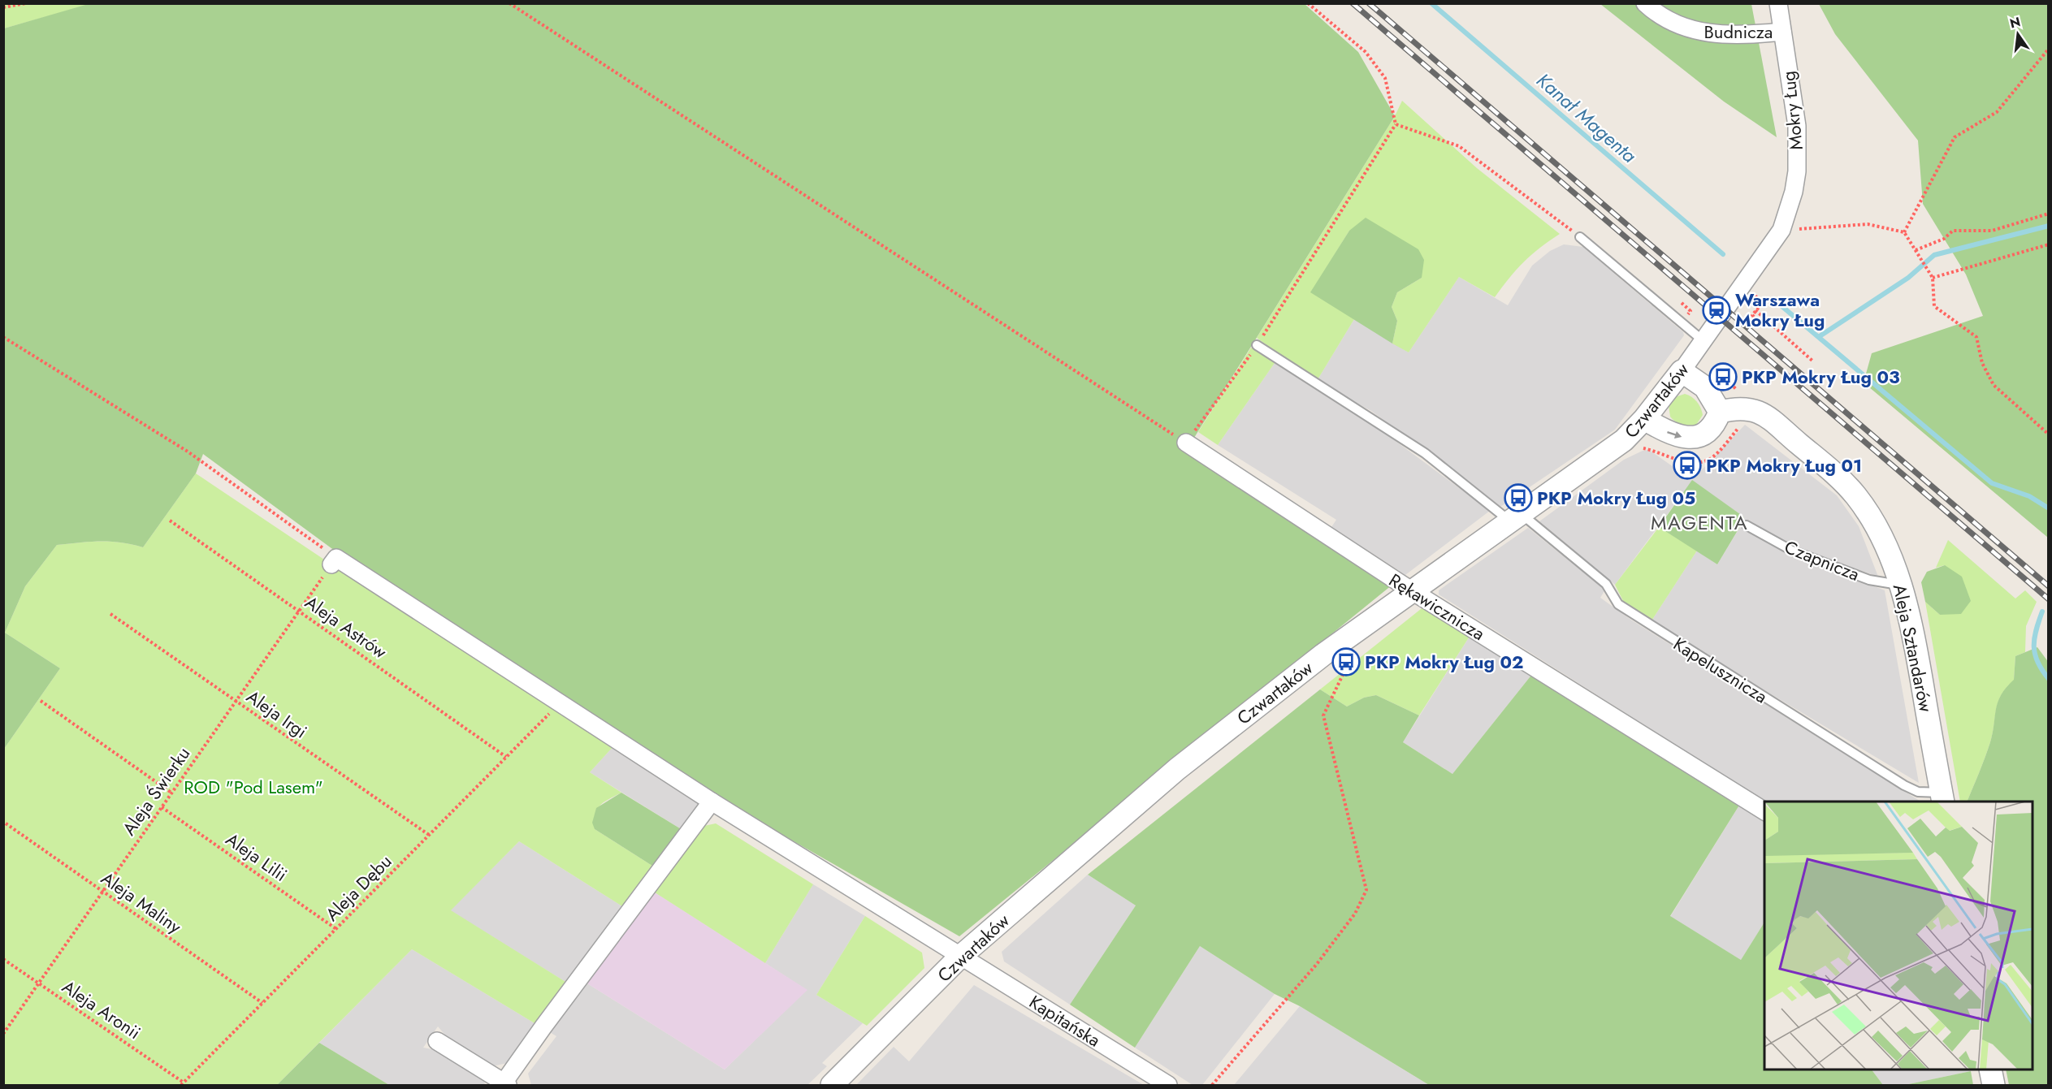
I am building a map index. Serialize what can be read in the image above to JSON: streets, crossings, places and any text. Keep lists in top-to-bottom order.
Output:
{
  "streets": {
    "street": [
      "Budnicza",
      "Mokry Ług",
      "Czwartaków",
      "Rękawicznicza",
      "Aleja Sztandarów",
      "Kapitańska"
    ],
    "lane": ["Czapnicza", "Kapelusznicza"],
    "path": [
      "Aleja Astrów",
      "Aleja Irgi",
      "Aleja Świerku",
      "Aleja Lilii",
      "Aleja Dębu",
      "Aleja Maliny",
      "Aleja Aronii"
    ]
  },
  "crossings": [
    ["Budnicza", "Mokry Ług"],
    ["Mokry Ług", "Czwartaków"],
    ["Czwartaków", "Rękawicznicza"],
    ["Czwartaków", "Kapelusznicza"],
    ["Czwartaków", "Kapitańska"],
    ["Czapnicza", "Aleja Sztandarów"],
    ["Aleja Astrów", "Aleja Świerku"],
    ["Aleja Astrów", "Aleja Dębu"],
    ["Aleja Sztandarów", "Kapelusznicza"],
    ["Aleja Irgi", "Aleja Świerku"],
    ["Aleja Irgi", "Aleja Dębu"],
    ["Aleja Świerku", "Aleja Lilii"],
    ["Aleja Świerku", "Aleja Maliny"],
    ["Aleja Świerku", "Aleja Aronii"],
    ["Aleja Świerku", "Kapitańska"],
    ["Aleja Lilii", "Aleja Dębu"],
    ["Aleja Dębu", "Aleja Maliny"],
    ["Aleja Dębu", "Aleja Aronii"],
    ["Aleja Dębu", "Kapitańska"]
  ],
  "districts": ["MAGENTA"],
  "water": ["Kanał Magenta"],
  "parks": ["ROD \"Pod Lasem\""],
  "places": {
    "station": ["Warszawa Mokry Ług"],
    "bus stop": [
      "PKP Mokry Ług 03",
      "PKP Mokry Ług 01",
      "PKP Mokry Ług 05",
      "PKP Mokry Ług 02"
    ]
  },
  "north": "top"
}
